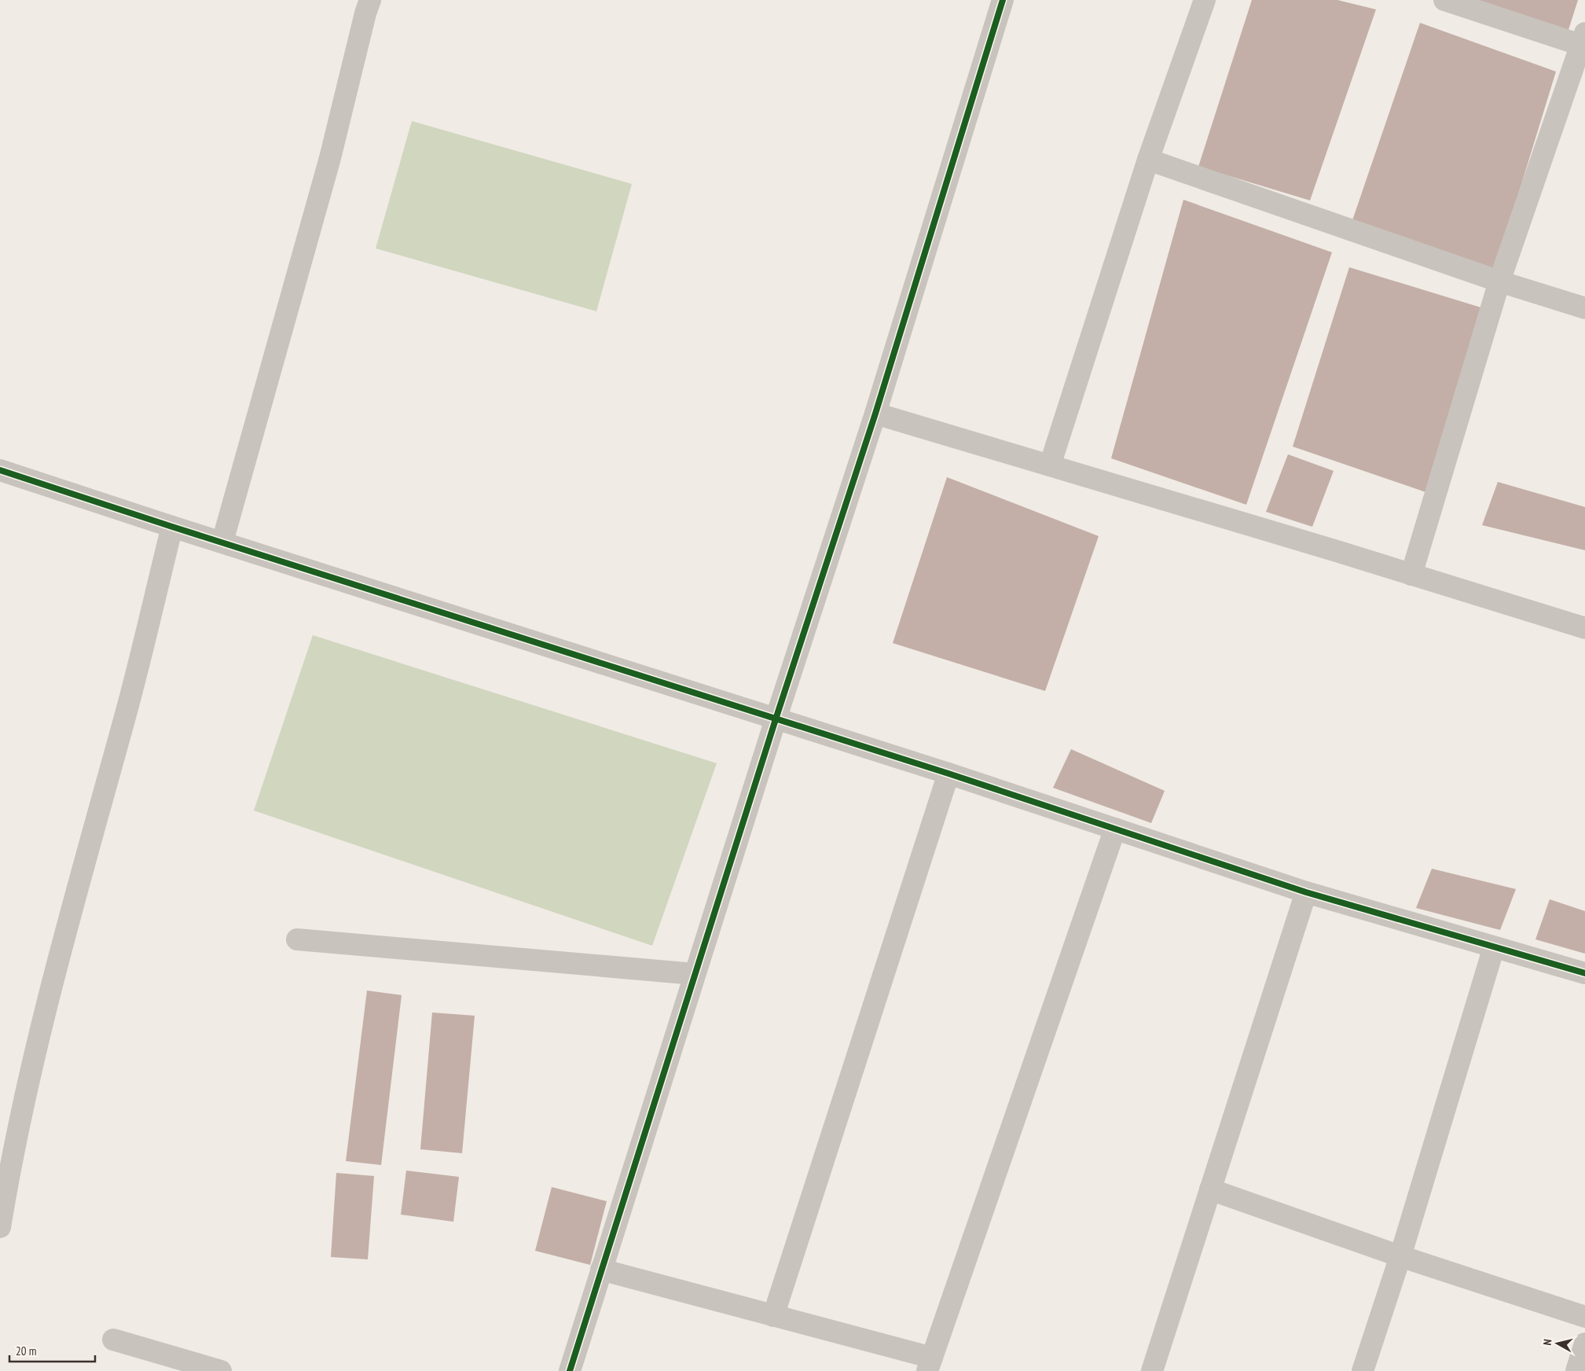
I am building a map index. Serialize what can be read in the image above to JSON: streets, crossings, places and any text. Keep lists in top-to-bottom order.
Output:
{
  "scale_bar": "20 m",
  "north": "left"
}
